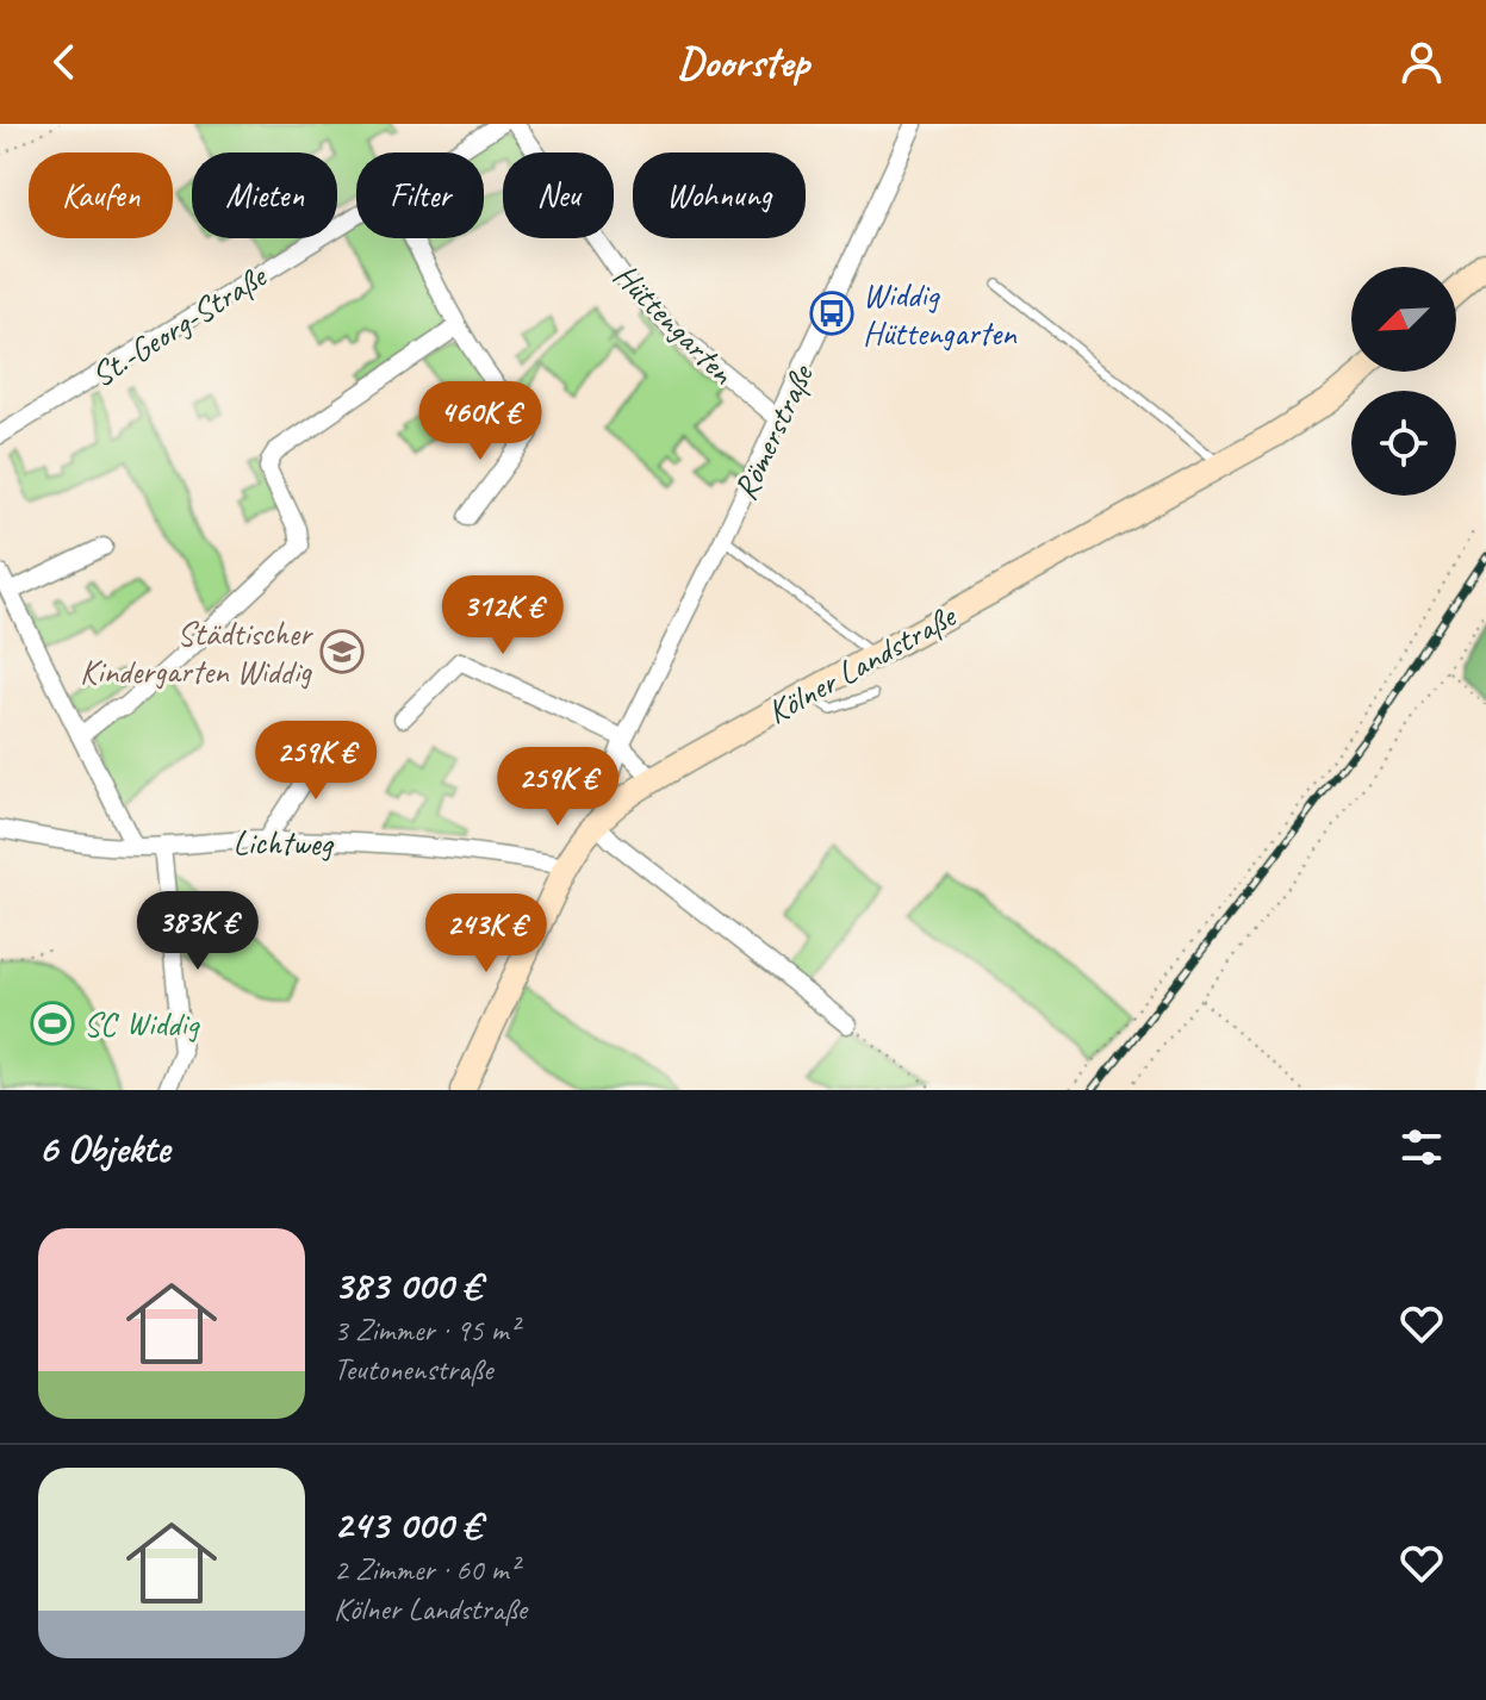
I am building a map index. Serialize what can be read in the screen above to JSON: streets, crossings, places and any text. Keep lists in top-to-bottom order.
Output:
{
  "streets": {
    "main road": ["Kölner Landstraße"],
    "street": [
      "Hüttengarten",
      "St.-Georg-Straße",
      "Römerstraße",
      "Lichtweg"
    ]
  },
  "crossings": [
    ["Hüttengarten", "Römerstraße"],
    ["Römerstraße", "Kölner Landstraße"],
    ["Kölner Landstraße", "Lichtweg"]
  ],
  "places": {
    "bus stop": ["Widdig Hüttengarten"],
    "school or university": ["Städtischer Kindergarten Widdig"],
    "sports": ["SC Widdig"]
  },
  "north": "bottom left",
  "page": {
    "header": "Doorstep",
    "chip": [
      "Kaufen",
      "Mieten",
      "Filter",
      "Neu",
      "Wohnung"
    ],
    "price": [
      "460K €",
      "312K €",
      "259K €",
      "259K €",
      "383K €",
      "243K €"
    ],
    "heading": "6 Objekte",
    "list": [
      {
        "name": "383 000 €",
        "note": "3 Zimmer · 95 m² · Teutonenstraße"
      },
      {
        "name": "243 000 €",
        "note": "2 Zimmer · 60 m² · Kölner Landstraße"
      }
    ]
  }
}
